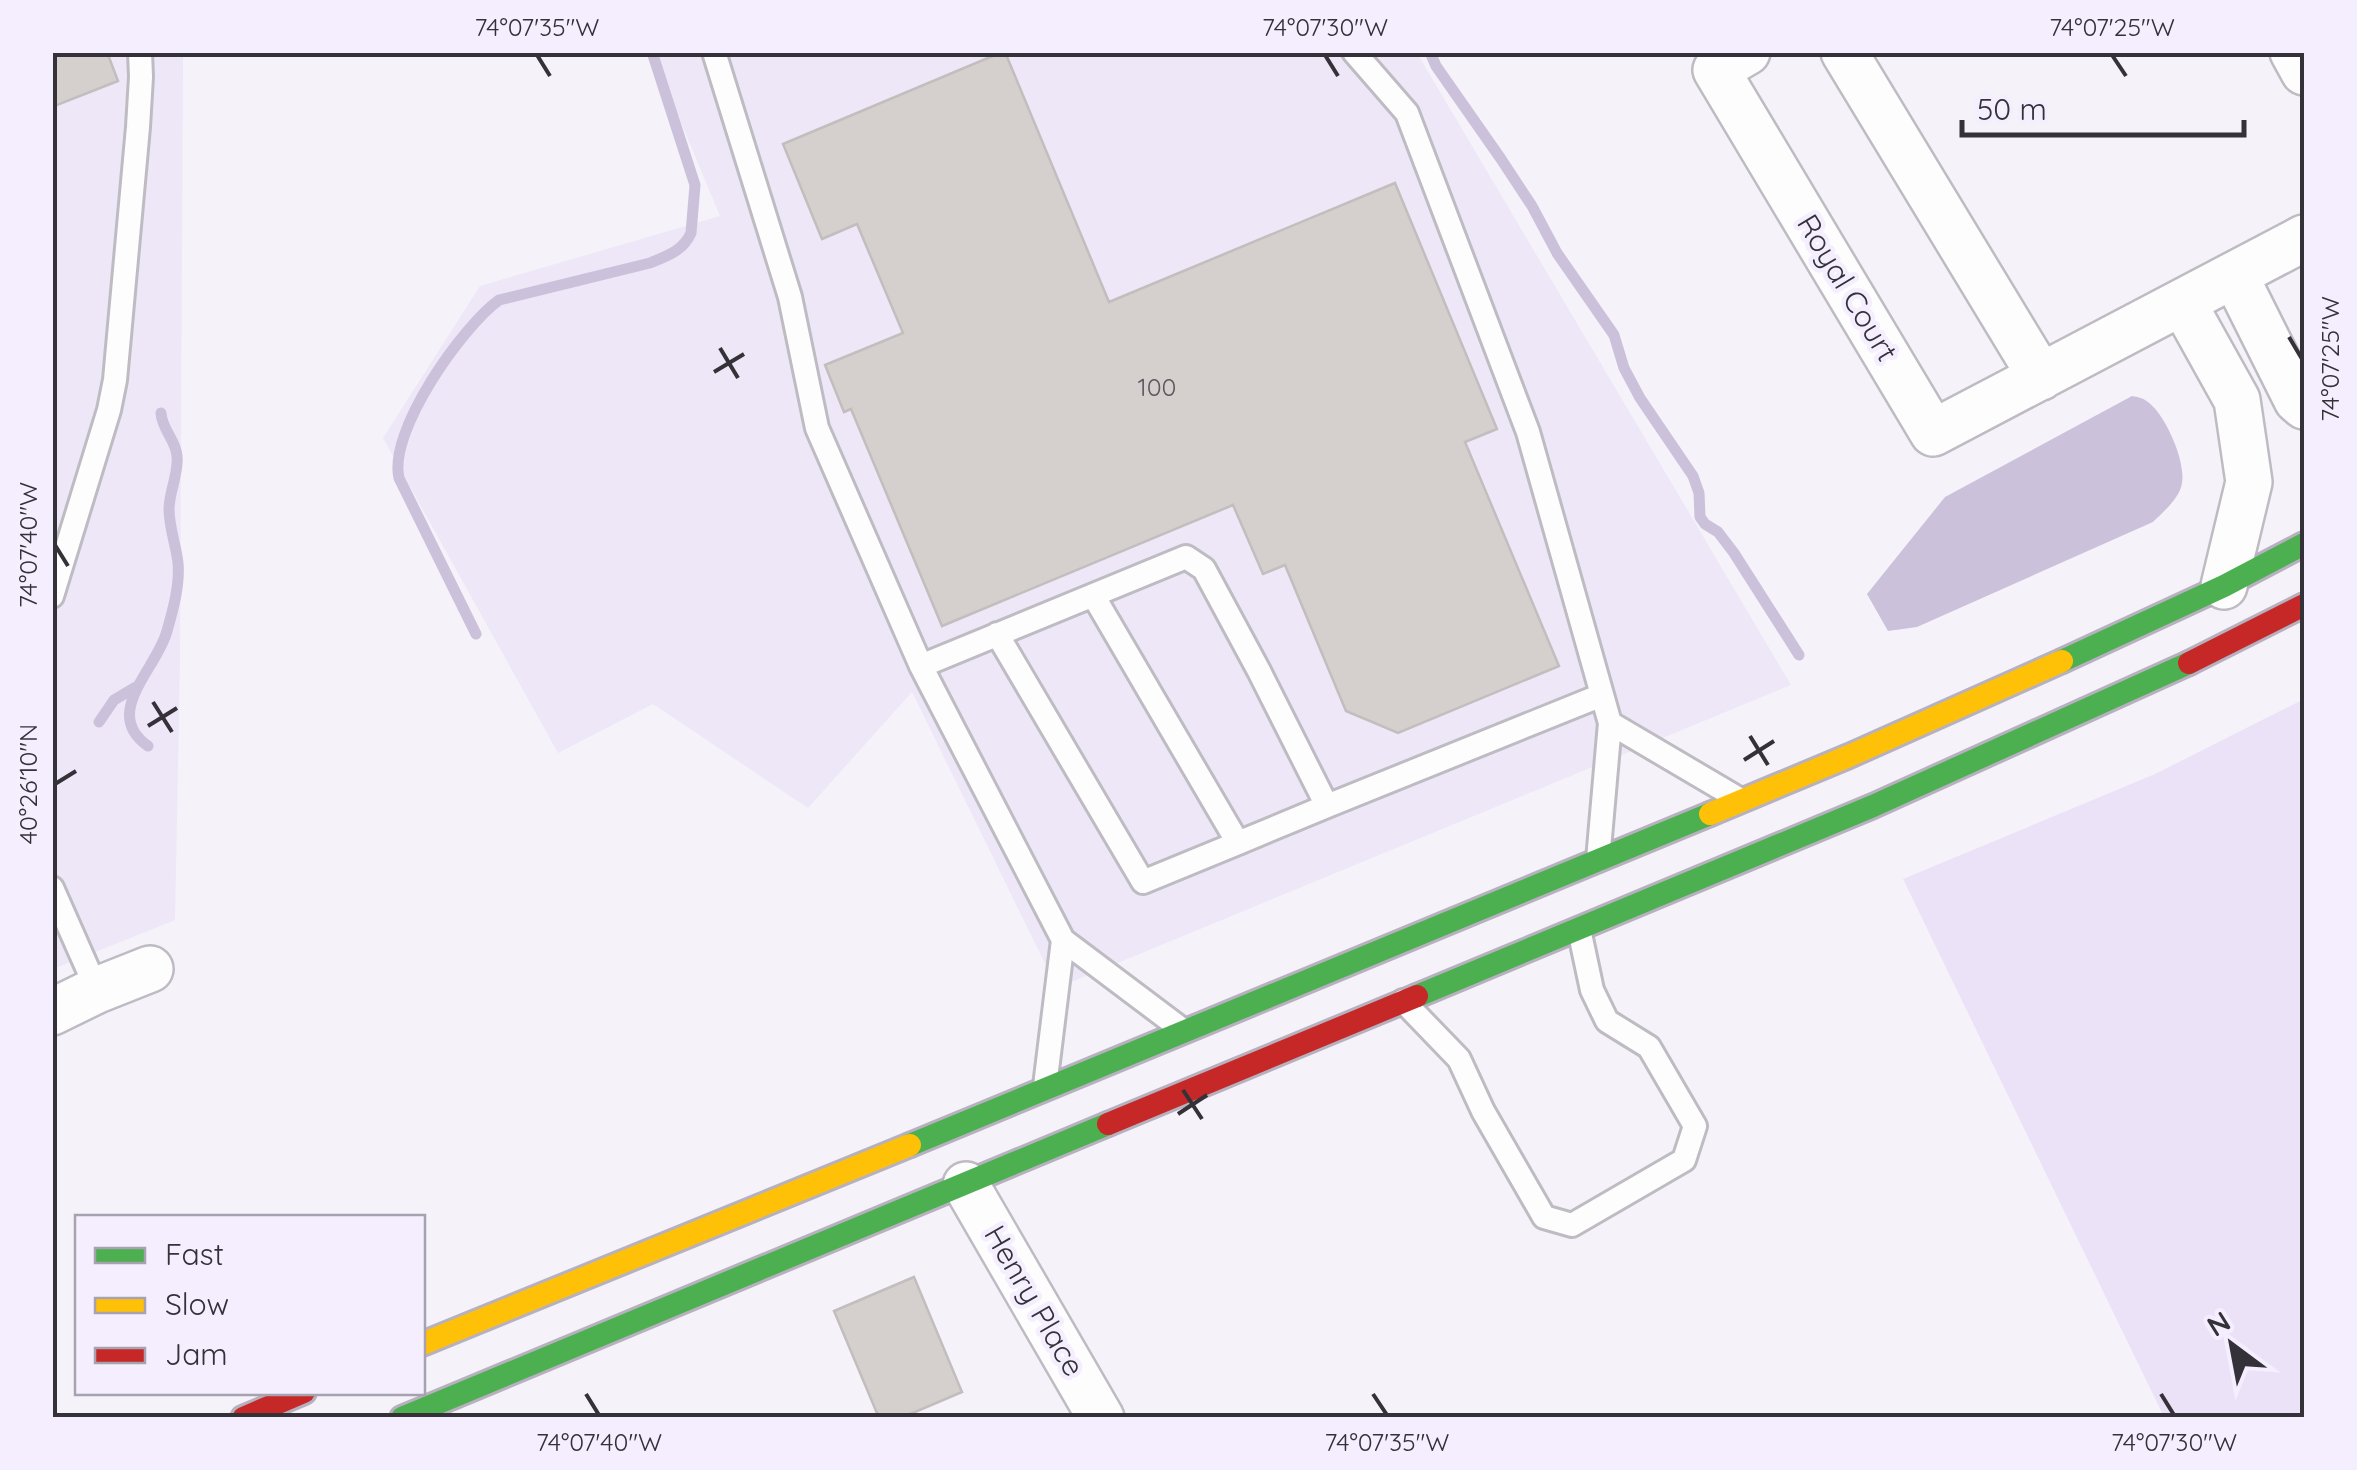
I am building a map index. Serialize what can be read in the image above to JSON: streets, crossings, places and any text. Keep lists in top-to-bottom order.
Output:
{
  "streets": {
    "street": ["Royal Court", "Henry Place"]
  },
  "house_numbers": ["100"],
  "legend": ["Fast", "Slow", "Jam"],
  "scale_bar": "50 m",
  "north": "top left",
  "coordinates": [
    "74°07'35\"W",
    "74°07'30\"W",
    "74°07'25\"W",
    "74°07'40\"W",
    "40°26'10\"N"
  ]
}
